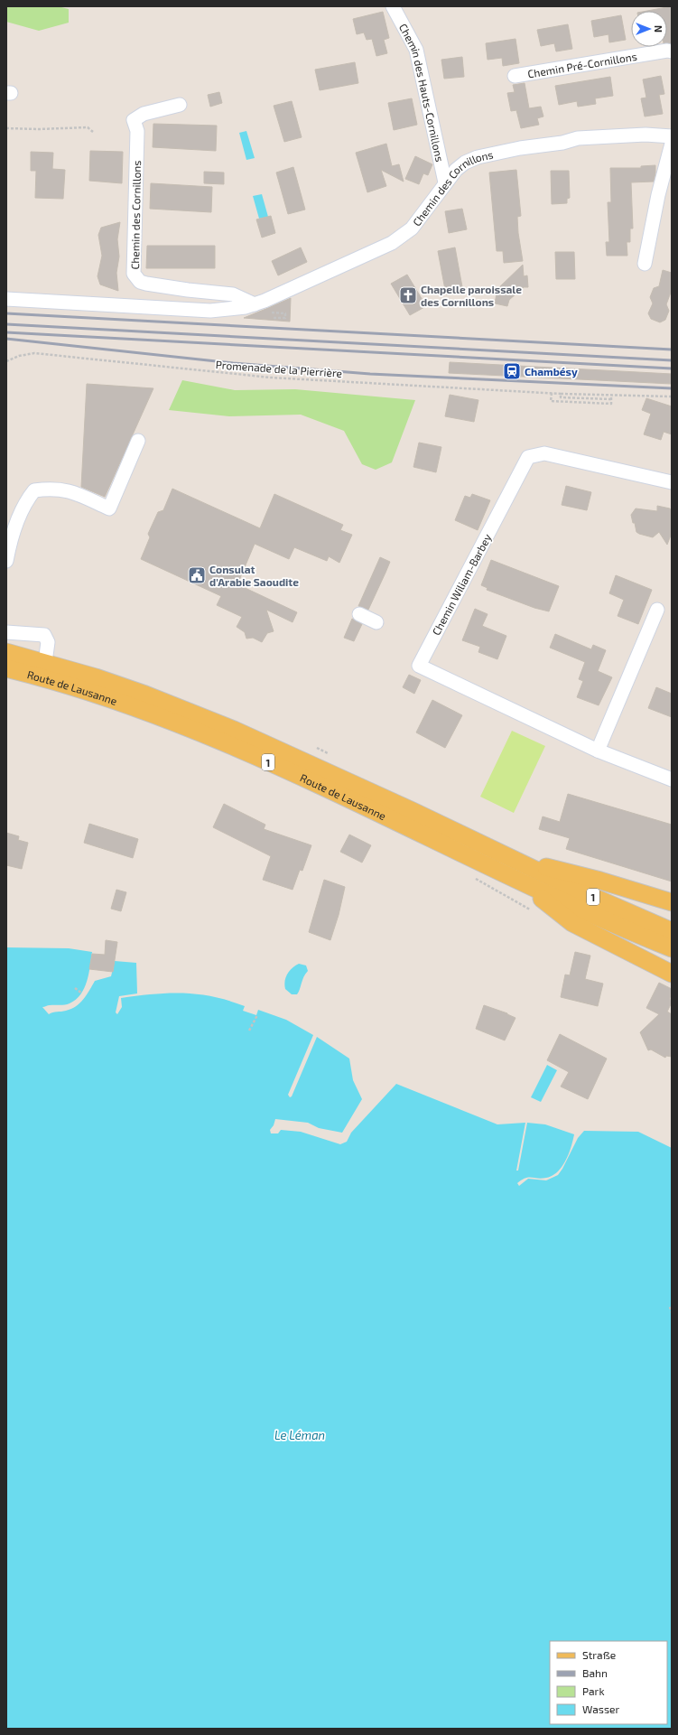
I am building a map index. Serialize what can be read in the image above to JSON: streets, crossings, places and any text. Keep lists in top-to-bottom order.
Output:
{
  "streets": {
    "main road": ["Route de Lausanne", "1"],
    "street": [
      "Chemin Pré-Cornillons",
      "Chemin des Hauts-Cornillons",
      "Chemin des Cornillons",
      "Chemin Wiliam-Barbey"
    ],
    "path": ["Promenade de la Pierrière"]
  },
  "crossings": [
    ["Chemin des Hauts-Cornillons", "Chemin des Cornillons"]
  ],
  "water": ["Le Léman"],
  "places": {
    "church": ["Chapelle paroissale des Cornillons"],
    "station": ["Chambésy"],
    "public building": ["Consulat d'Arabie Saoudite"]
  },
  "legend": [
    "Straße",
    "Bahn",
    "Park",
    "Wasser"
  ],
  "north": "right"
}
